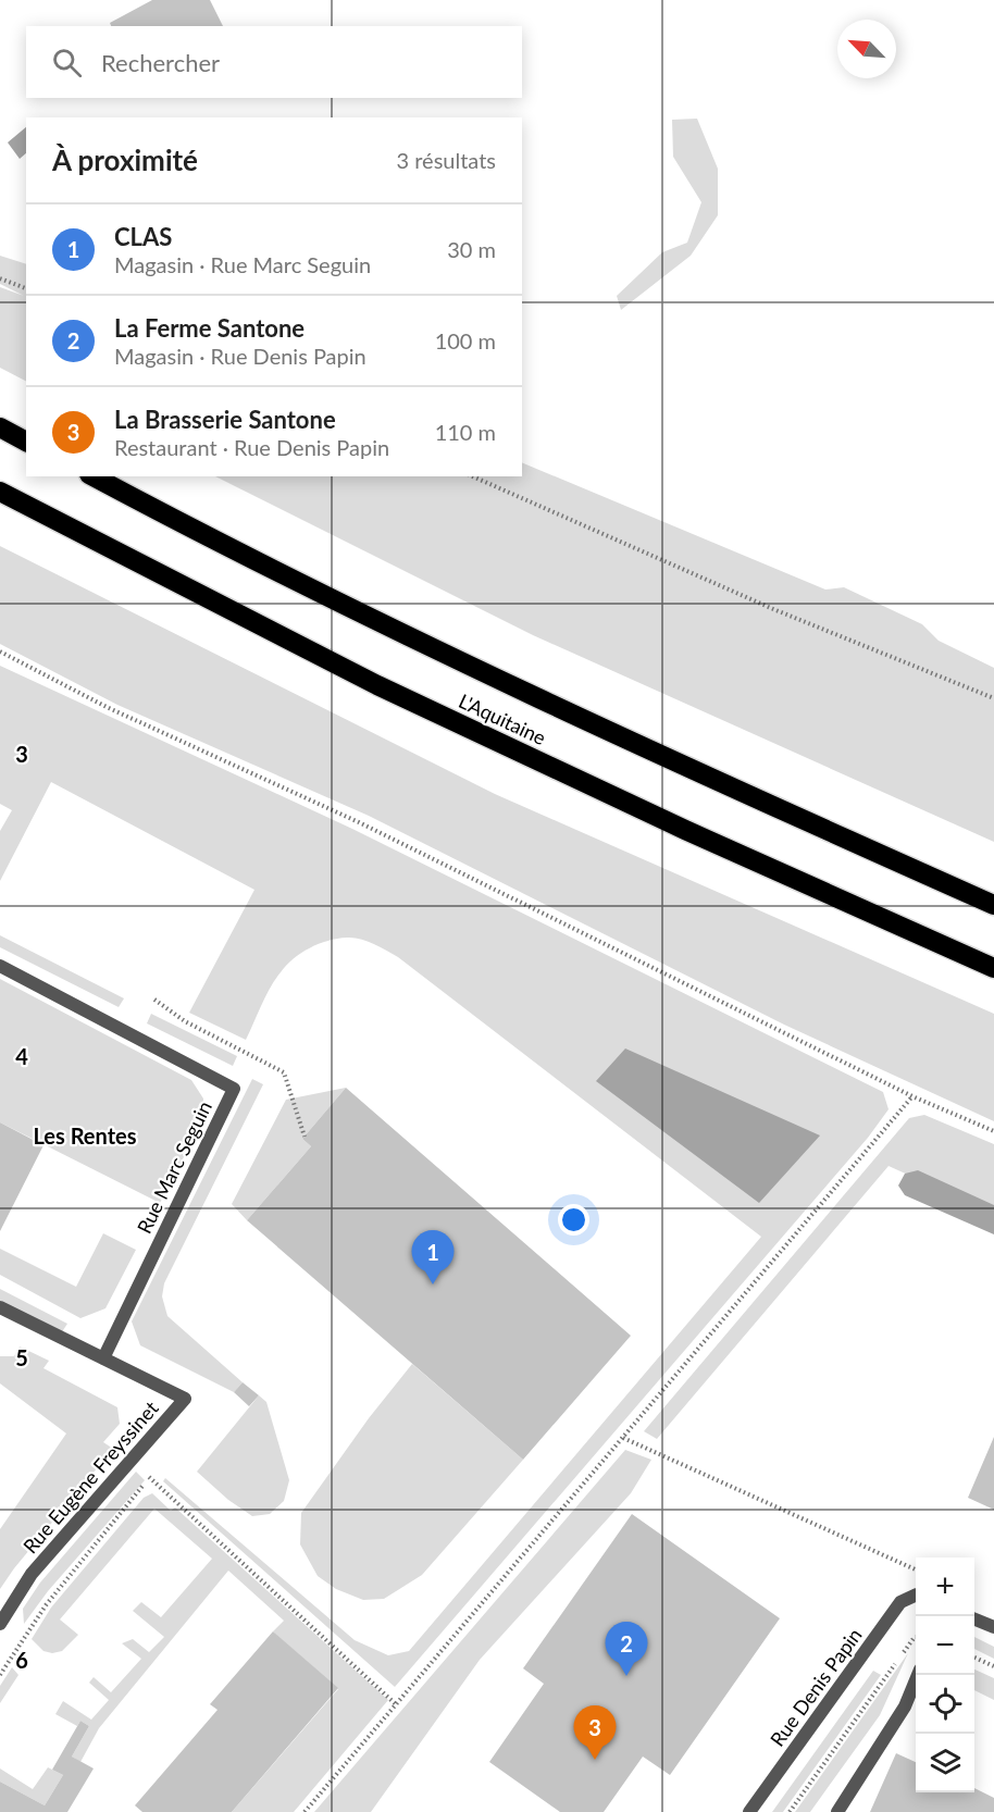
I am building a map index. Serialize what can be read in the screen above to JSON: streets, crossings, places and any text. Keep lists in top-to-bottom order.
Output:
{
  "streets": {
    "highway": ["L'Aquitaine"],
    "street": ["Rue Marc Seguin", "Rue Eugène Freyssinet", "Rue Denis Papin"]
  },
  "crossings": [
    ["Rue Marc Seguin", "Rue Eugène Freyssinet"]
  ],
  "districts": ["Les Rentes"],
  "north": "top left",
  "page": {
    "search": "Rechercher",
    "heading": ["À proximité", "3 résultats"],
    "list": [
      {
        "mark": "1",
        "name": "CLAS",
        "note": "Magasin · Rue Marc Seguin",
        "value": "30 m"
      },
      {
        "mark": "2",
        "name": "La Ferme Santone",
        "note": "Magasin · Rue Denis Papin",
        "value": "100 m"
      },
      {
        "mark": "3",
        "name": "La Brasserie Santone",
        "note": "Restaurant · Rue Denis Papin",
        "value": "110 m"
      }
    ],
    "pins": ["1", "2", "3"],
    "map_buttons": ["+", "−"]
  },
  "grid": {
    "rows": [
      "3",
      "4",
      "5",
      "6"
    ]
  }
}
